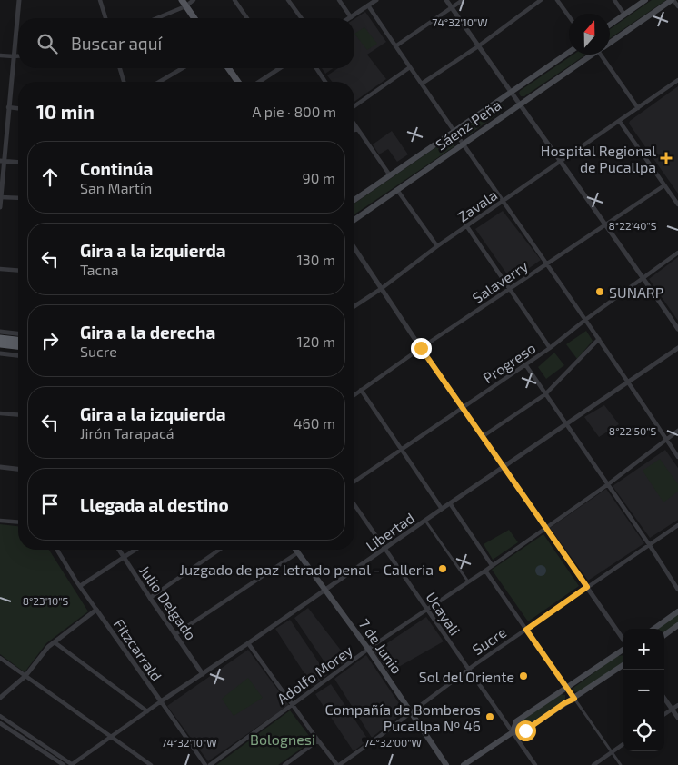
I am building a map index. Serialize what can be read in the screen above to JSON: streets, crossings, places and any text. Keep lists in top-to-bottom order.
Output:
{
  "streets": {
    "main road": ["Sáenz Peña", "7 de Junio"],
    "street": [
      "Zavala",
      "Salaverry",
      "Progreso",
      "Libertad",
      "Julio Delgado",
      "Ucayali",
      "Sucre",
      "Fitzcarrald",
      "Adolfo Morey"
    ]
  },
  "crossings": [
    ["Libertad", "Julio Delgado"],
    ["Libertad", "Ucayali"],
    ["Libertad", "7 de Junio"],
    ["Libertad", "Fitzcarrald"],
    ["Ucayali", "Sucre"],
    ["Ucayali", "Adolfo Morey"],
    ["Sucre", "7 de Junio"],
    ["7 de Junio", "Adolfo Morey"]
  ],
  "parks": ["Bolognesi"],
  "places": {
    "health": ["Hospital Regional de Pucallpa"],
    "other": [
      "SUNARP",
      "Juzgado de paz letrado penal - Calleria",
      "Sol del Oriente",
      "Compañía de Bomberos Pucallpa Nº 46"
    ]
  },
  "north": "top",
  "page": {
    "search": "Buscar aquí",
    "heading": ["10 min", "A pie · 800 m"],
    "list": [
      ["Continúa", "San Martín", "90 m"],
      ["Gira a la izquierda", "Tacna", "130 m"],
      ["Gira a la derecha", "Sucre", "120 m"],
      ["Gira a la izquierda", "Jirón Tarapacá", "460 m"],
      "Llegada al destino"
    ],
    "map_buttons": ["+", "−"]
  },
  "coordinates": [
    "74°32'10\"W",
    "8°22'40\"S",
    "8°22'50\"S",
    "8°23'10\"S",
    "74°32'00\"W"
  ]
}
